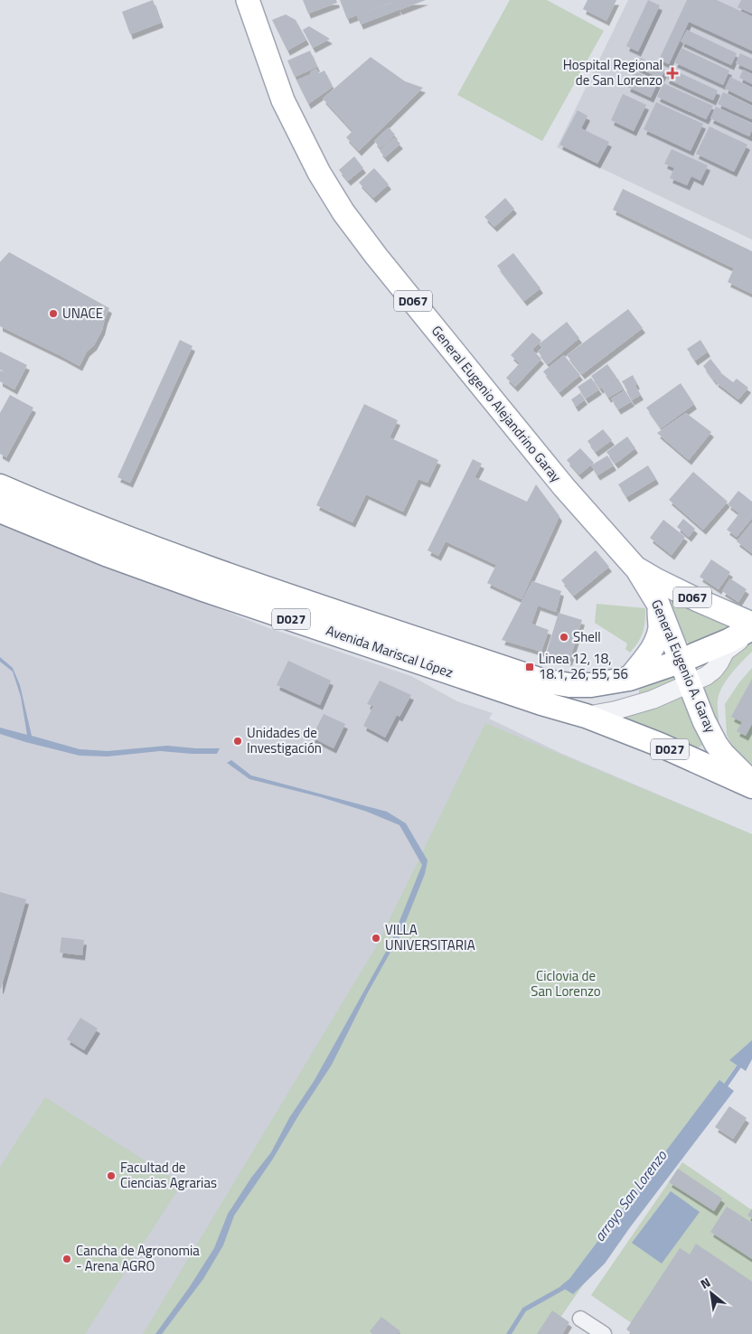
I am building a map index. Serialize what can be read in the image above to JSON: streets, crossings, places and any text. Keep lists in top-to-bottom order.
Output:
{
  "streets": {
    "highway": ["D027", "Avenida Mariscal López"],
    "main road": ["D067", "General Eugenio Alejandrino Garay", "General Eugenio A. Garay"]
  },
  "crossings": [
    ["General Eugenio Alejandrino Garay", "General Eugenio A. Garay"],
    ["D027", "Avenida Mariscal López"],
    ["D027", "General Eugenio A. Garay"],
    ["Avenida Mariscal López", "General Eugenio A. Garay"]
  ],
  "water": ["arroyo San Lorenzo"],
  "parks": ["Ciclovia de San Lorenzo"],
  "places": {
    "health": ["Hospital Regional de San Lorenzo"],
    "other": [
      "UNACE",
      "Shell",
      "Unidades de Investigación",
      "VILLA UNIVERSITARIA",
      "Facultad de Ciencias Agrarias",
      "Cancha de Agronomia - Arena AGRO"
    ],
    "transit": ["Linea 12, 18, 18.1, 26, 55, 56"]
  },
  "north": "top left"
}
